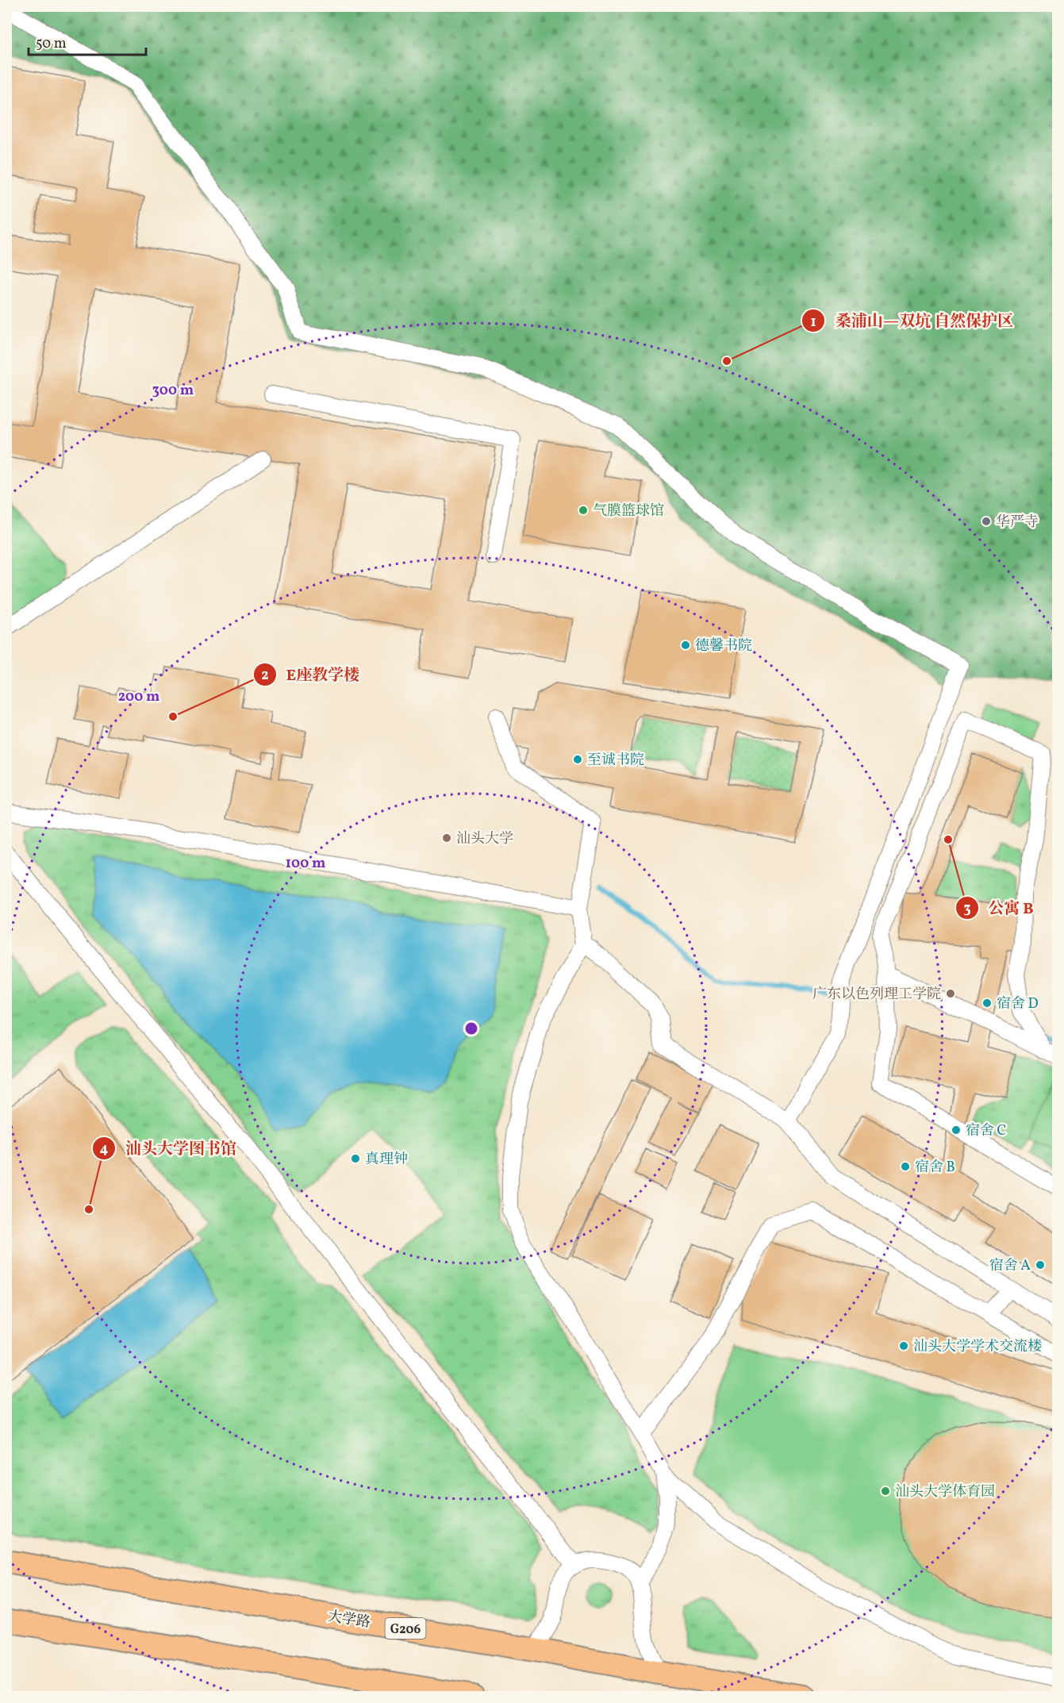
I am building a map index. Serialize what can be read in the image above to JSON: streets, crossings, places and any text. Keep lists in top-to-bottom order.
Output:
{
  "streets": {
    "highway": ["大学路", "G206"]
  },
  "places": [
    "桑浦山—双坑 自然保护区",
    "气膜篮球馆",
    "华严寺",
    "德馨书院",
    "E座教学楼",
    "至诚书院",
    "汕头大学",
    "公寓 B",
    "广东以色列理工学院",
    "宿舍 D",
    "宿舍 C",
    "真理钟",
    "宿舍 B",
    "汕头大学图书馆",
    "宿舍 A",
    "汕头大学学术交流楼",
    "汕头大学体育园"
  ],
  "scale_bar": "50 m",
  "rings": ["300 m", "200 m", "100 m"]
}
